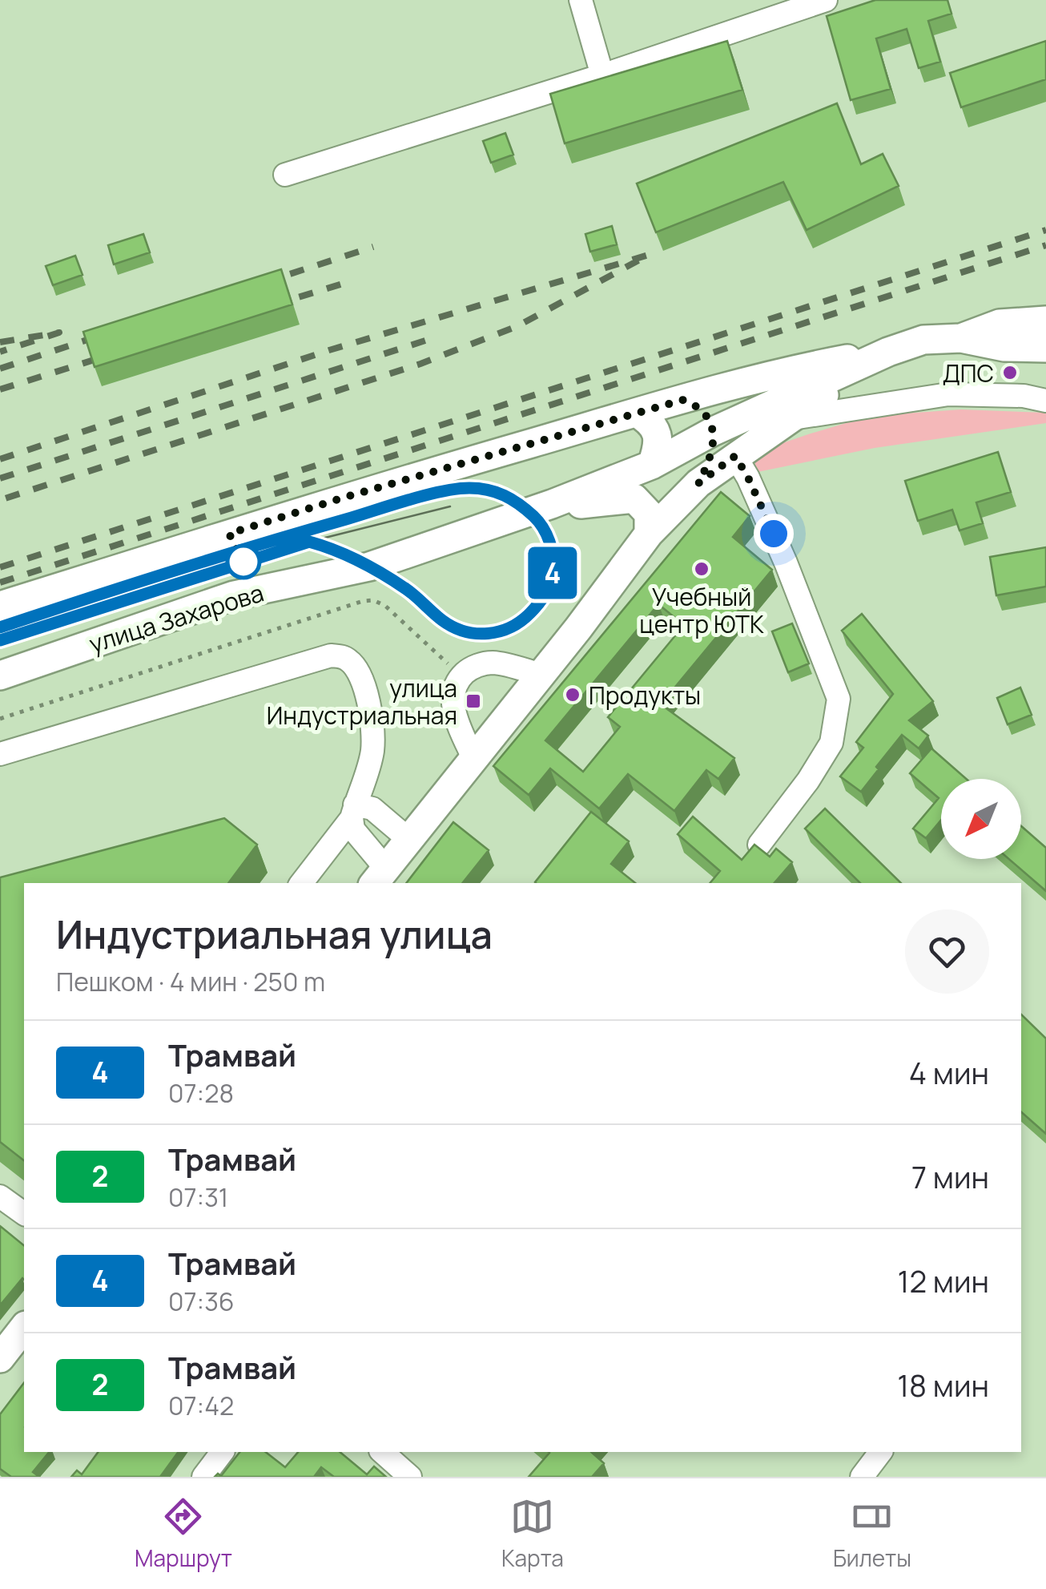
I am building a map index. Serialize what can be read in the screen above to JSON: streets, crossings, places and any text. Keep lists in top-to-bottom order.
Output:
{
  "streets": {
    "main road": ["улица Захарова"]
  },
  "places": {
    "other": ["ДПС", "Учебный центр ЮТК", "Продукты"],
    "transit": ["улица Индустриальная"]
  },
  "lines": ["tram line 4"],
  "north": "bottom left",
  "page": {
    "on_map": "4",
    "heading": ["Индустриальная улица", "Пешком · 4 мин · 250 m"],
    "list": [
      {
        "mark": "4",
        "name": "Трамвай",
        "note": "07:28",
        "value": "4 мин"
      },
      {
        "mark": "2",
        "name": "Трамвай",
        "note": "07:31",
        "value": "7 мин"
      },
      {
        "mark": "4",
        "name": "Трамвай",
        "note": "07:36",
        "value": "12 мин"
      },
      {
        "mark": "2",
        "name": "Трамвай",
        "note": "07:42",
        "value": "18 мин"
      }
    ],
    "tabs": ["Маршрут", "Карта", "Билеты"]
  }
}
